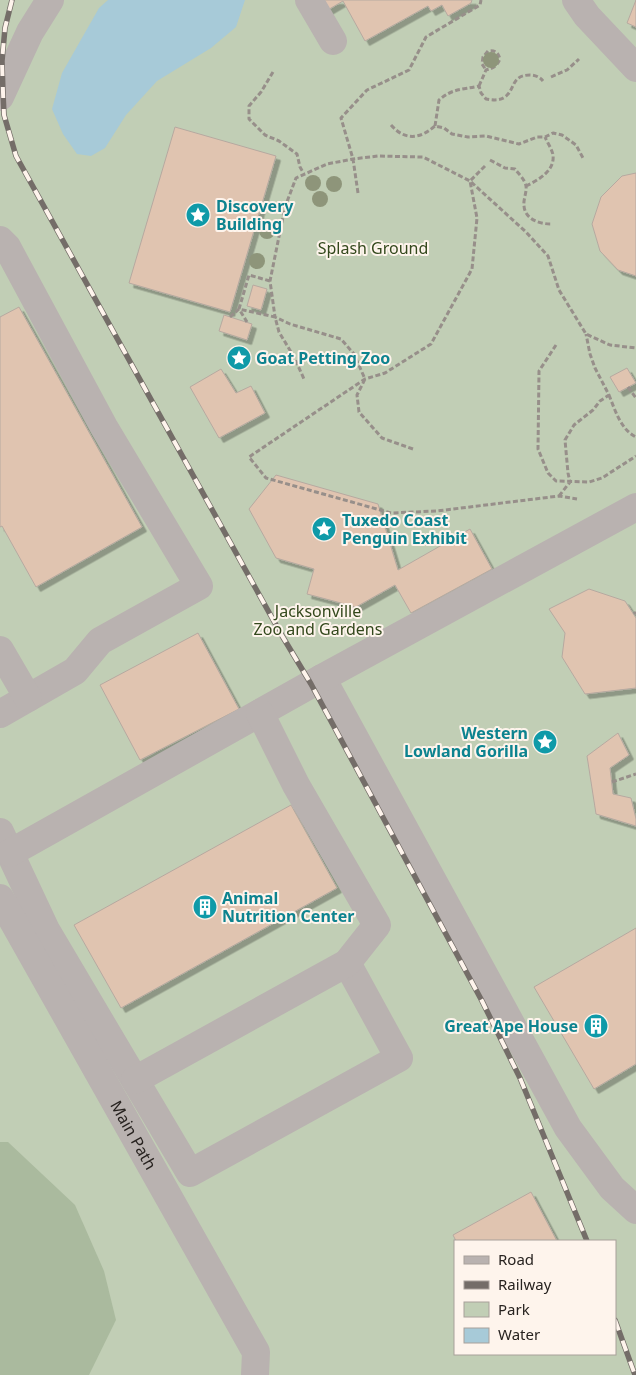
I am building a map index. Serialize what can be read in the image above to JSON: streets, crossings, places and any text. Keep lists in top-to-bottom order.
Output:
{
  "streets": {
    "street": ["Main Path"]
  },
  "parks": ["Splash Ground", "Jacksonville Zoo and Gardens"],
  "places": {
    "place": [
      "Discovery Building",
      "Goat Petting Zoo",
      "Tuxedo Coast Penguin Exhibit",
      "Western Lowland Gorilla"
    ],
    "building": ["Animal Nutrition Center", "Great Ape House"]
  },
  "legend": [
    "Road",
    "Railway",
    "Park",
    "Water"
  ]
}
